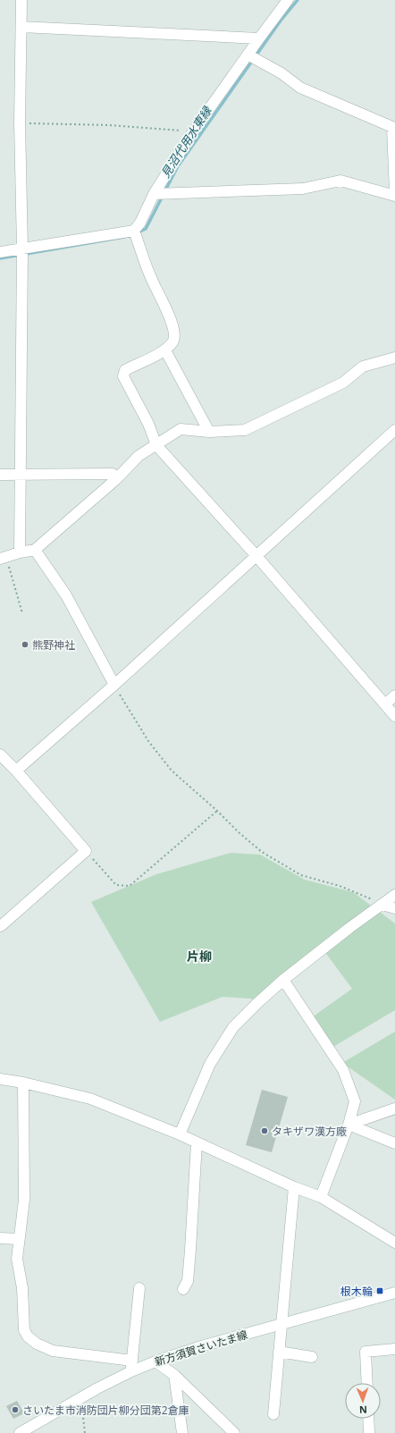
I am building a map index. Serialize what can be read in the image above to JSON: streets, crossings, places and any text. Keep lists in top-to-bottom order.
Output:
{
  "streets": {
    "street": ["新方須賀さいたま線"]
  },
  "districts": ["片柳"],
  "water": ["見沼代用水東縁"],
  "places": {
    "other": ["熊野神社", "タキザワ漢方廠", "さいたま市消防団片柳分団第2倉庫"],
    "transit": ["根木輪"]
  },
  "north": "bottom"
}
